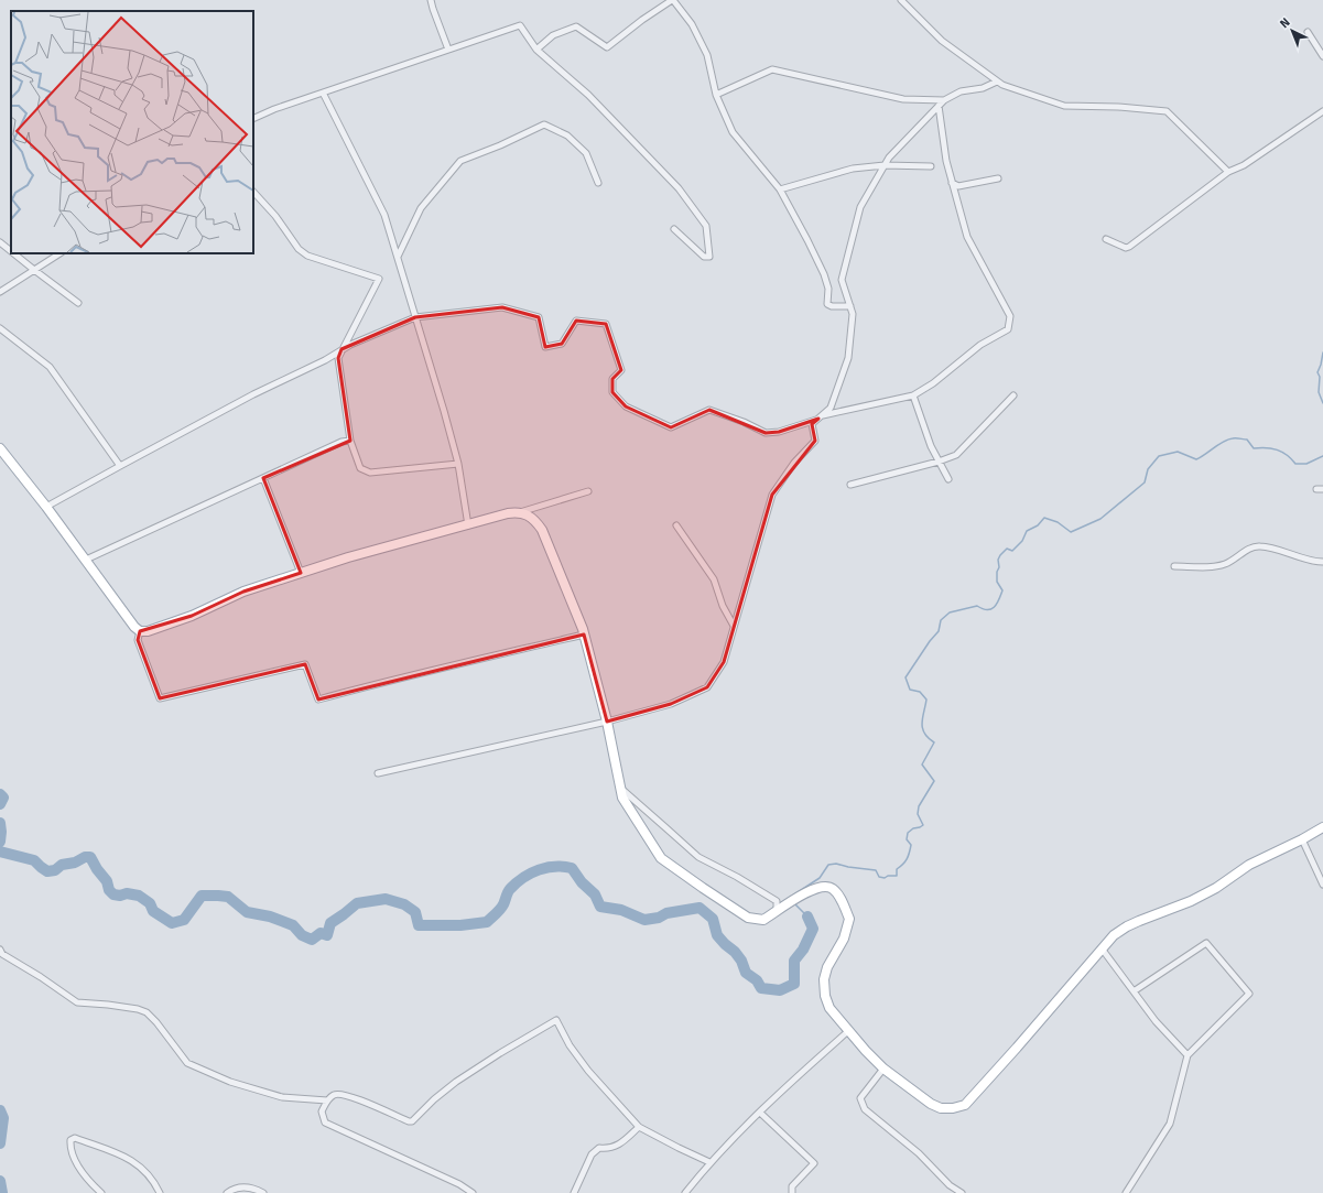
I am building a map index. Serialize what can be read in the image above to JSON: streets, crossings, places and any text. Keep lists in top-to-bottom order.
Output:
{
  "north": "top left"
}
